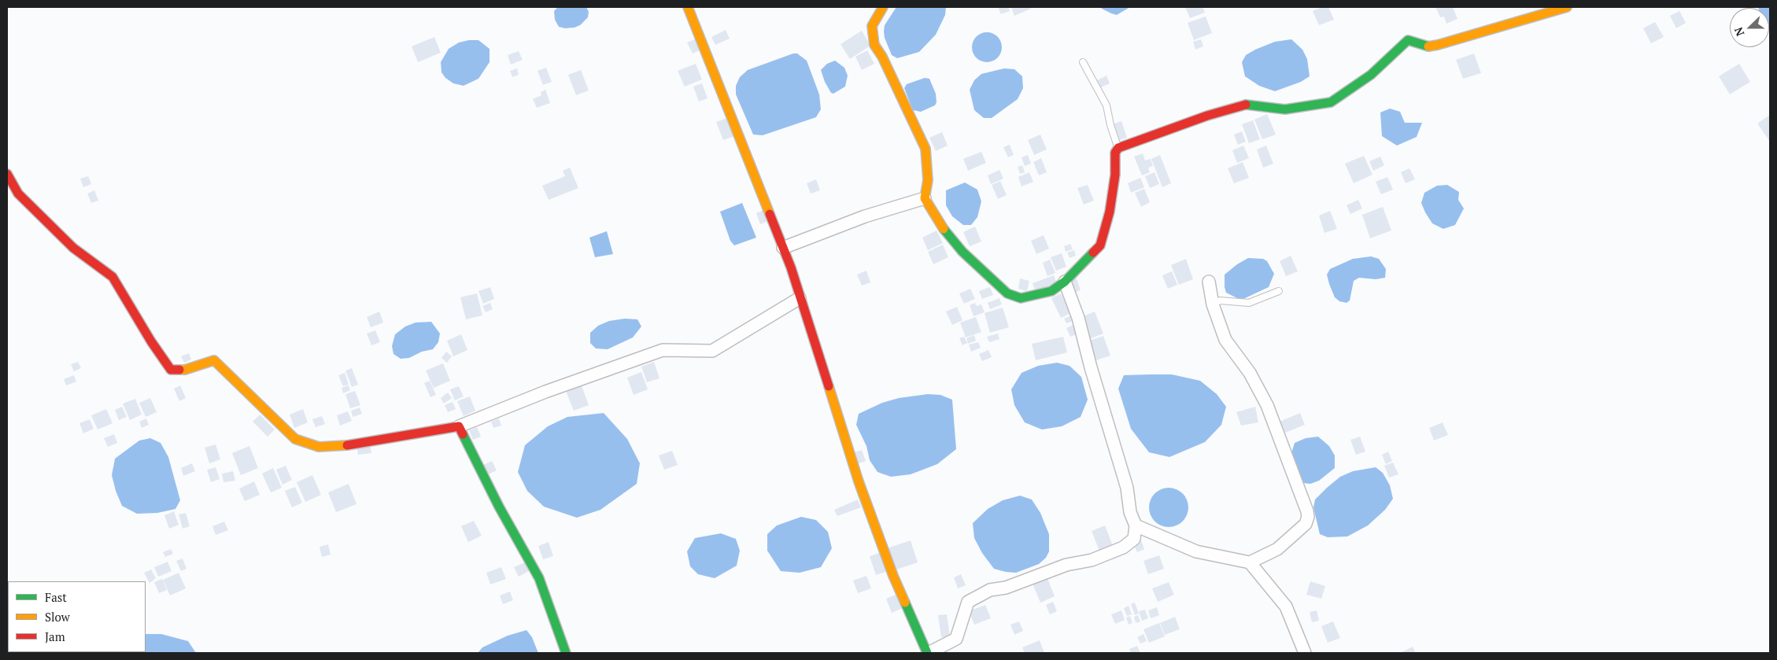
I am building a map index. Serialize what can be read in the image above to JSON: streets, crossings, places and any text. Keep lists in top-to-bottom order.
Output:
{
  "legend": ["Fast", "Slow", "Jam"],
  "north": "left"
}
